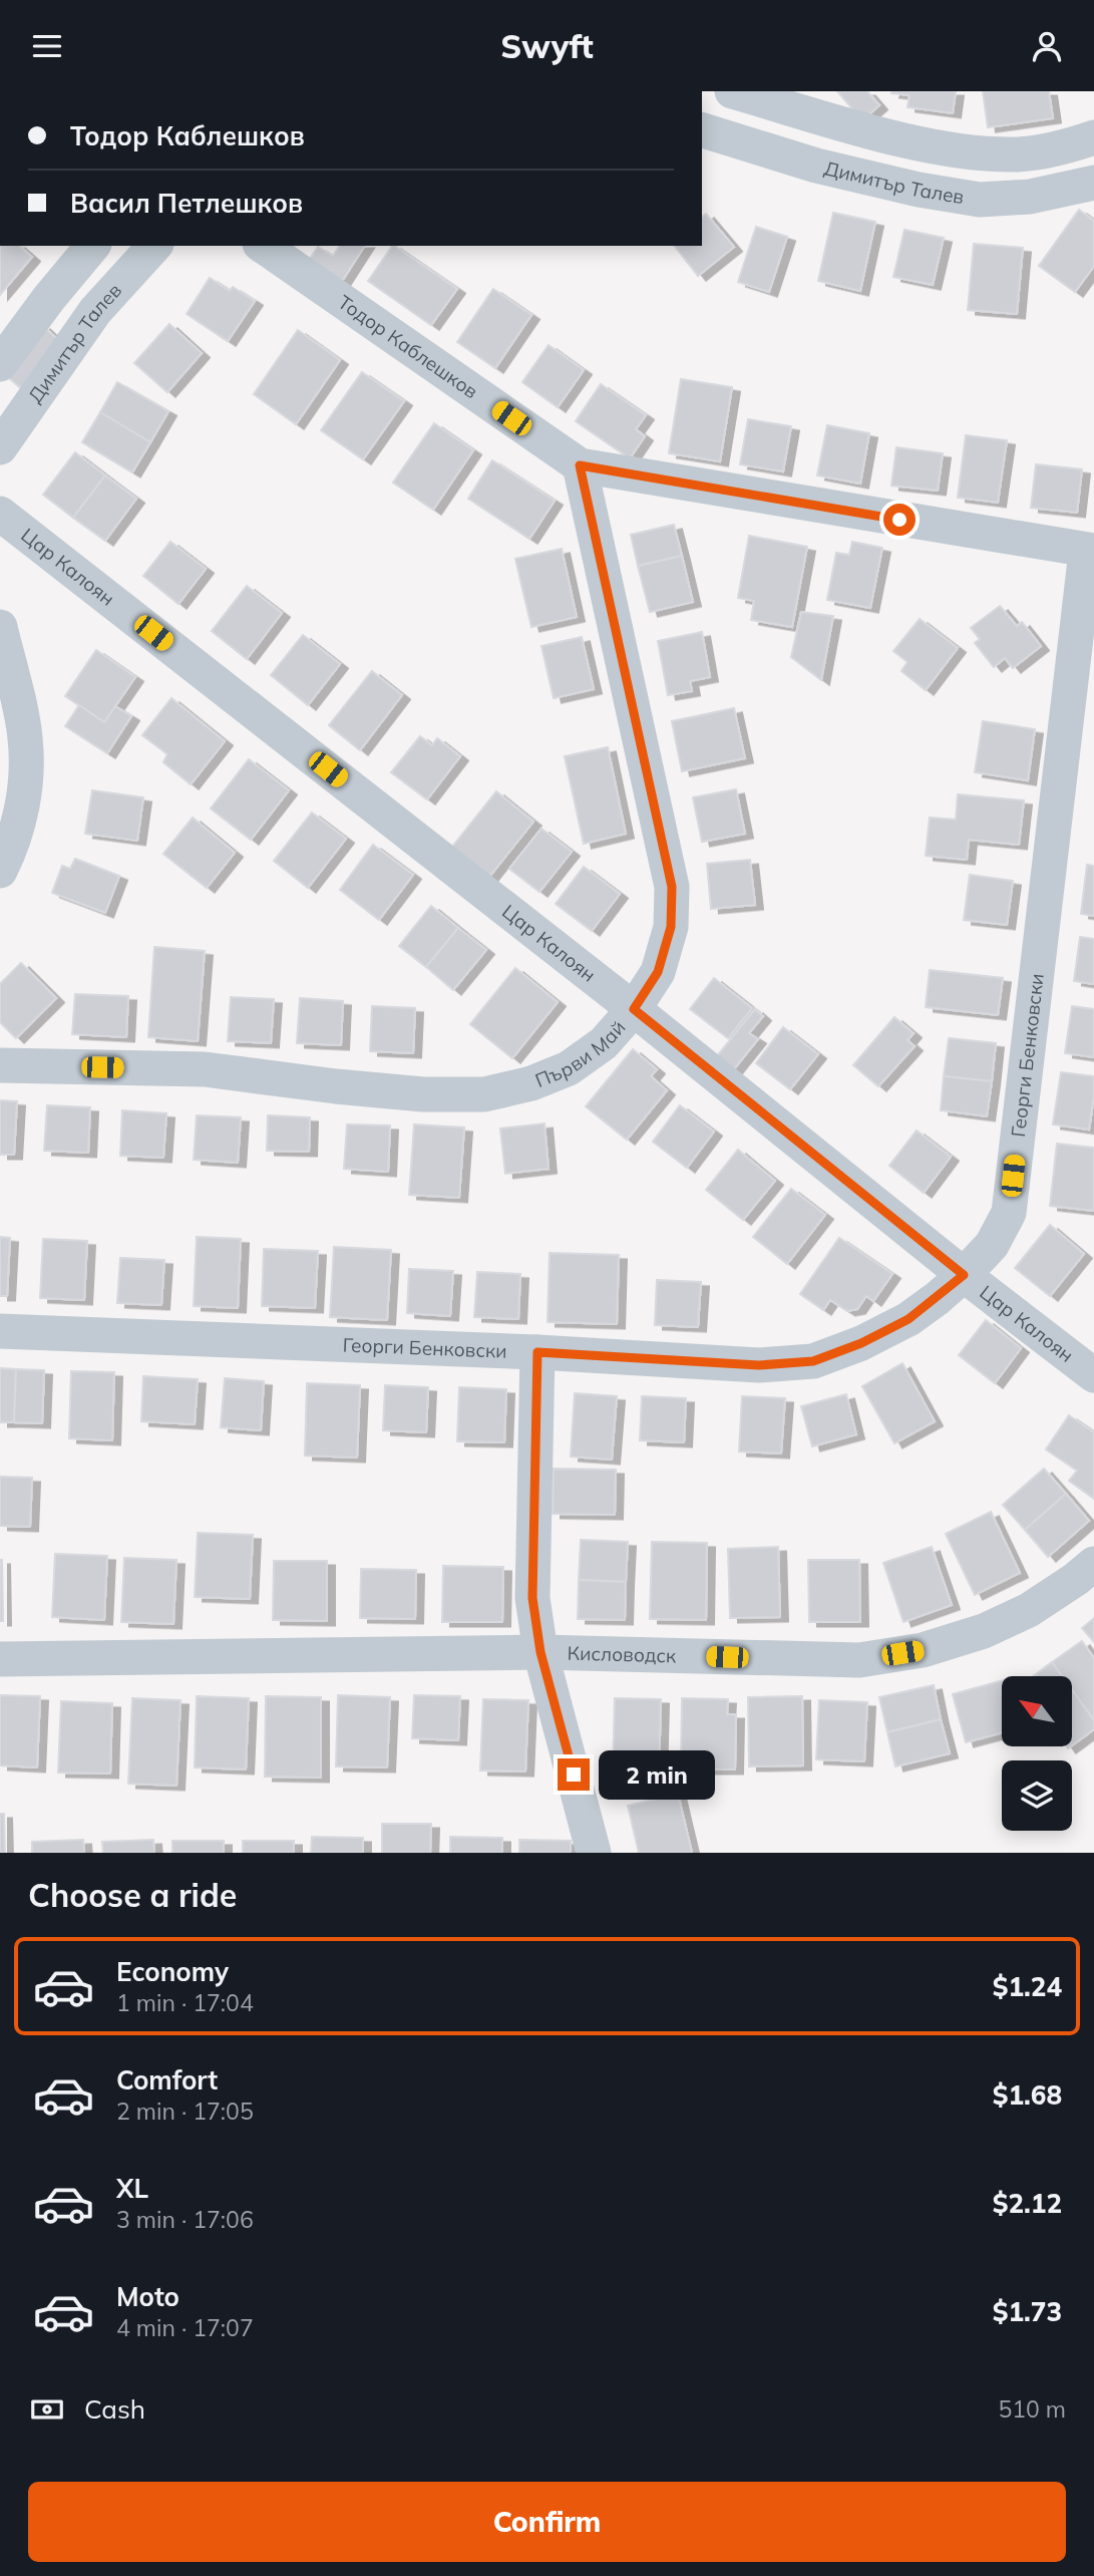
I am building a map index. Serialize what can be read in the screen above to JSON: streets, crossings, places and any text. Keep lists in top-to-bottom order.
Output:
{
  "streets": {
    "street": [
      "Димитър Талев",
      "Тодор Каблешков",
      "Цар Калоян",
      "Първи Май",
      "Георги Бенковски",
      "Кисловодск"
    ]
  },
  "crossings": [
    ["Тодор Каблешков", "Първи Май"],
    ["Тодор Каблешков", "Георги Бенковски"],
    ["Цар Калоян", "Първи Май"],
    ["Цар Калоян", "Георги Бенковски"]
  ],
  "north": "top left",
  "page": {
    "header": "Swyft",
    "banner": ["Тодор Каблешков", "Васил Петлешков"],
    "bubble": "2 min",
    "heading": "Choose a ride",
    "list": [
      {
        "name": "Economy",
        "note": "1 min · 17:04",
        "value": "$1.24"
      },
      {
        "name": "Comfort",
        "note": "2 min · 17:05",
        "value": "$1.68"
      },
      {
        "name": "XL",
        "note": "3 min · 17:06",
        "value": "$2.12"
      },
      {
        "name": "Moto",
        "note": "4 min · 17:07",
        "value": "$1.73"
      }
    ],
    "pay": ["Cash", "510 m"],
    "buttons": "Confirm"
  }
}
